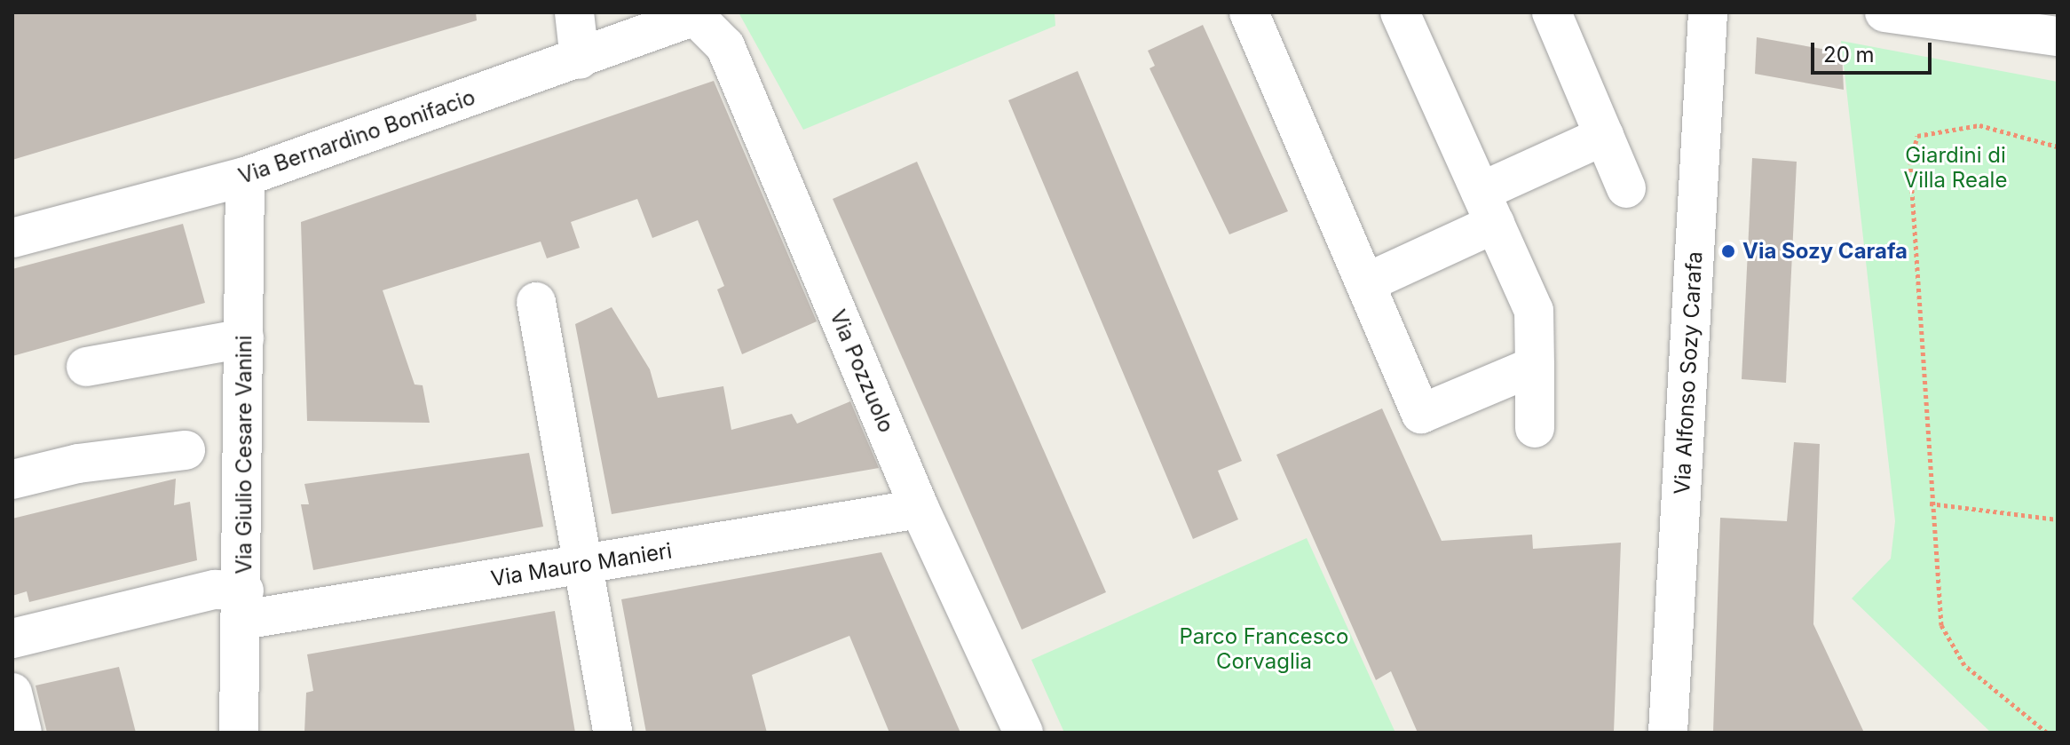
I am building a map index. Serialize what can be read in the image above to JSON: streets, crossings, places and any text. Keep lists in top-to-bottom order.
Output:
{
  "streets": {
    "street": [
      "Via Bernardino Bonifacio",
      "Via Pozzuolo",
      "Via Alfonso Sozy Carafa",
      "Via Giulio Cesare Vanini",
      "Via Mauro Manieri"
    ]
  },
  "crossings": [
    ["Via Bernardino Bonifacio", "Via Pozzuolo"],
    ["Via Bernardino Bonifacio", "Via Giulio Cesare Vanini"],
    ["Via Pozzuolo", "Via Mauro Manieri"],
    ["Via Giulio Cesare Vanini", "Via Mauro Manieri"]
  ],
  "parks": ["Giardini di Villa Reale", "Parco Francesco Corvaglia"],
  "places": ["Via Sozy Carafa"],
  "scale_bar": "20 m"
}
